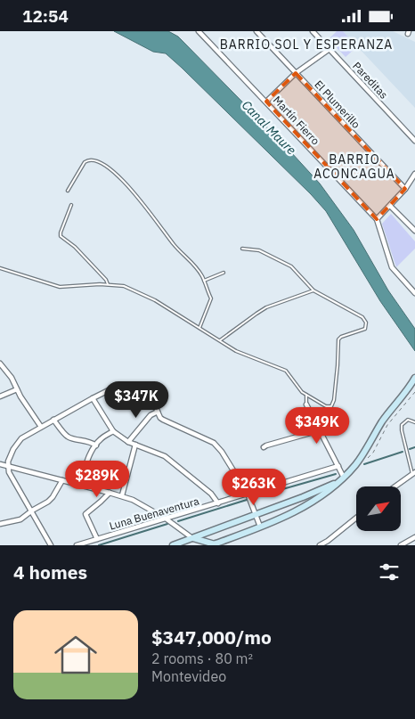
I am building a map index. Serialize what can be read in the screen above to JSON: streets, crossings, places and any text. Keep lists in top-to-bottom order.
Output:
{
  "streets": {
    "street": [
      "Pareditas",
      "El Plumerillo",
      "Martín Fierro",
      "Luna Buenaventura"
    ]
  },
  "districts": ["BARRIO SOL Y ESPERANZA", "BARRIO ACONCAGUA"],
  "water": ["Canal Maure"],
  "north": "top right",
  "page": {
    "status": "12:54",
    "price": [
      "$347K",
      "$349K",
      "$289K",
      "$263K"
    ],
    "heading": "4 homes",
    "list": [
      {
        "name": "$347,000/mo",
        "note": "2 rooms · 80 m² · Montevideo"
      }
    ]
  }
}
